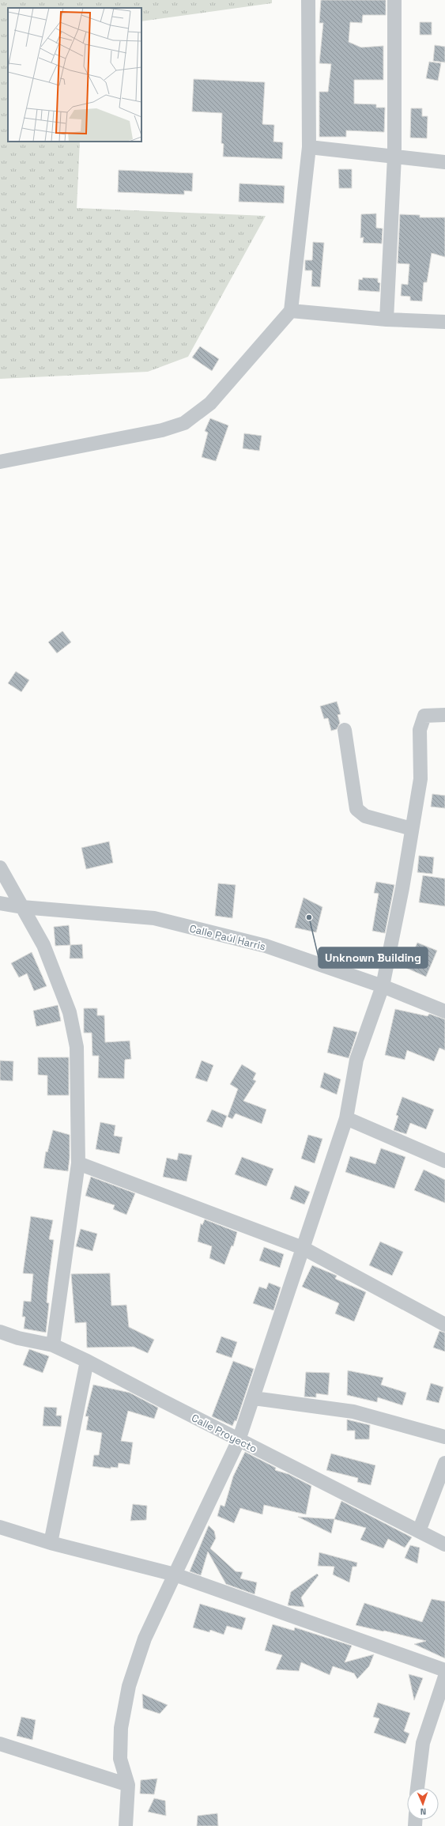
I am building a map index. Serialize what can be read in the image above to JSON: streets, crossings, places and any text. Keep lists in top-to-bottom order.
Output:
{
  "streets": {
    "street": ["Calle Paúl Harris", "Calle Proyecto"]
  },
  "places": ["Unknown Building"],
  "north": "bottom"
}
